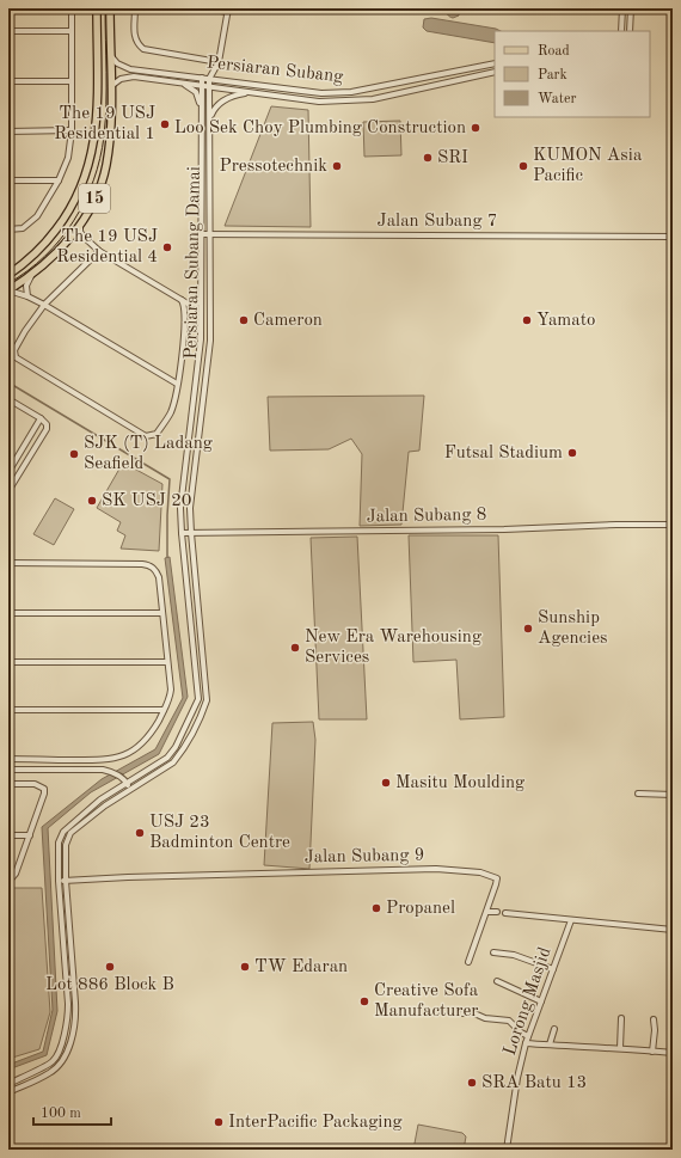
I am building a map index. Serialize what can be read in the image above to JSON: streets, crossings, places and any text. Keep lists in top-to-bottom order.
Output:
{
  "streets": {
    "main road": ["15"],
    "street": [
      "Persiaran Subang",
      "Jalan Subang 7",
      "Persiaran Subang Damai",
      "Jalan Subang 8",
      "Jalan Subang 9",
      "Lorong Masjid"
    ]
  },
  "crossings": [
    ["Persiaran Subang", "15"],
    ["Persiaran Subang", "Persiaran Subang Damai"],
    ["Jalan Subang 7", "Persiaran Subang Damai"],
    ["Persiaran Subang Damai", "Jalan Subang 8"],
    ["Persiaran Subang Damai", "Jalan Subang 9"]
  ],
  "places": [
    "The 19 USJ Residential 1",
    "Loo Sek Choy Plumbing Construction",
    "SRI",
    "Pressotechnik",
    "KUMON Asia Pacific",
    "The 19 USJ Residential 4",
    "Cameron",
    "Yamato",
    "Futsal Stadium",
    "SJK (T) Ladang Seafield",
    "SK USJ 20",
    "Sunship Agencies",
    "New Era Warehousing Services",
    "Masitu Moulding",
    "USJ 23 Badminton Centre",
    "Propanel",
    "Lot 886 Block B",
    "TW Edaran",
    "Creative Sofa Manufacturer",
    "SRA Batu 13",
    "InterPacific Packaging"
  ],
  "legend": ["Road", "Park", "Water"],
  "scale_bar": "100 m"
}
